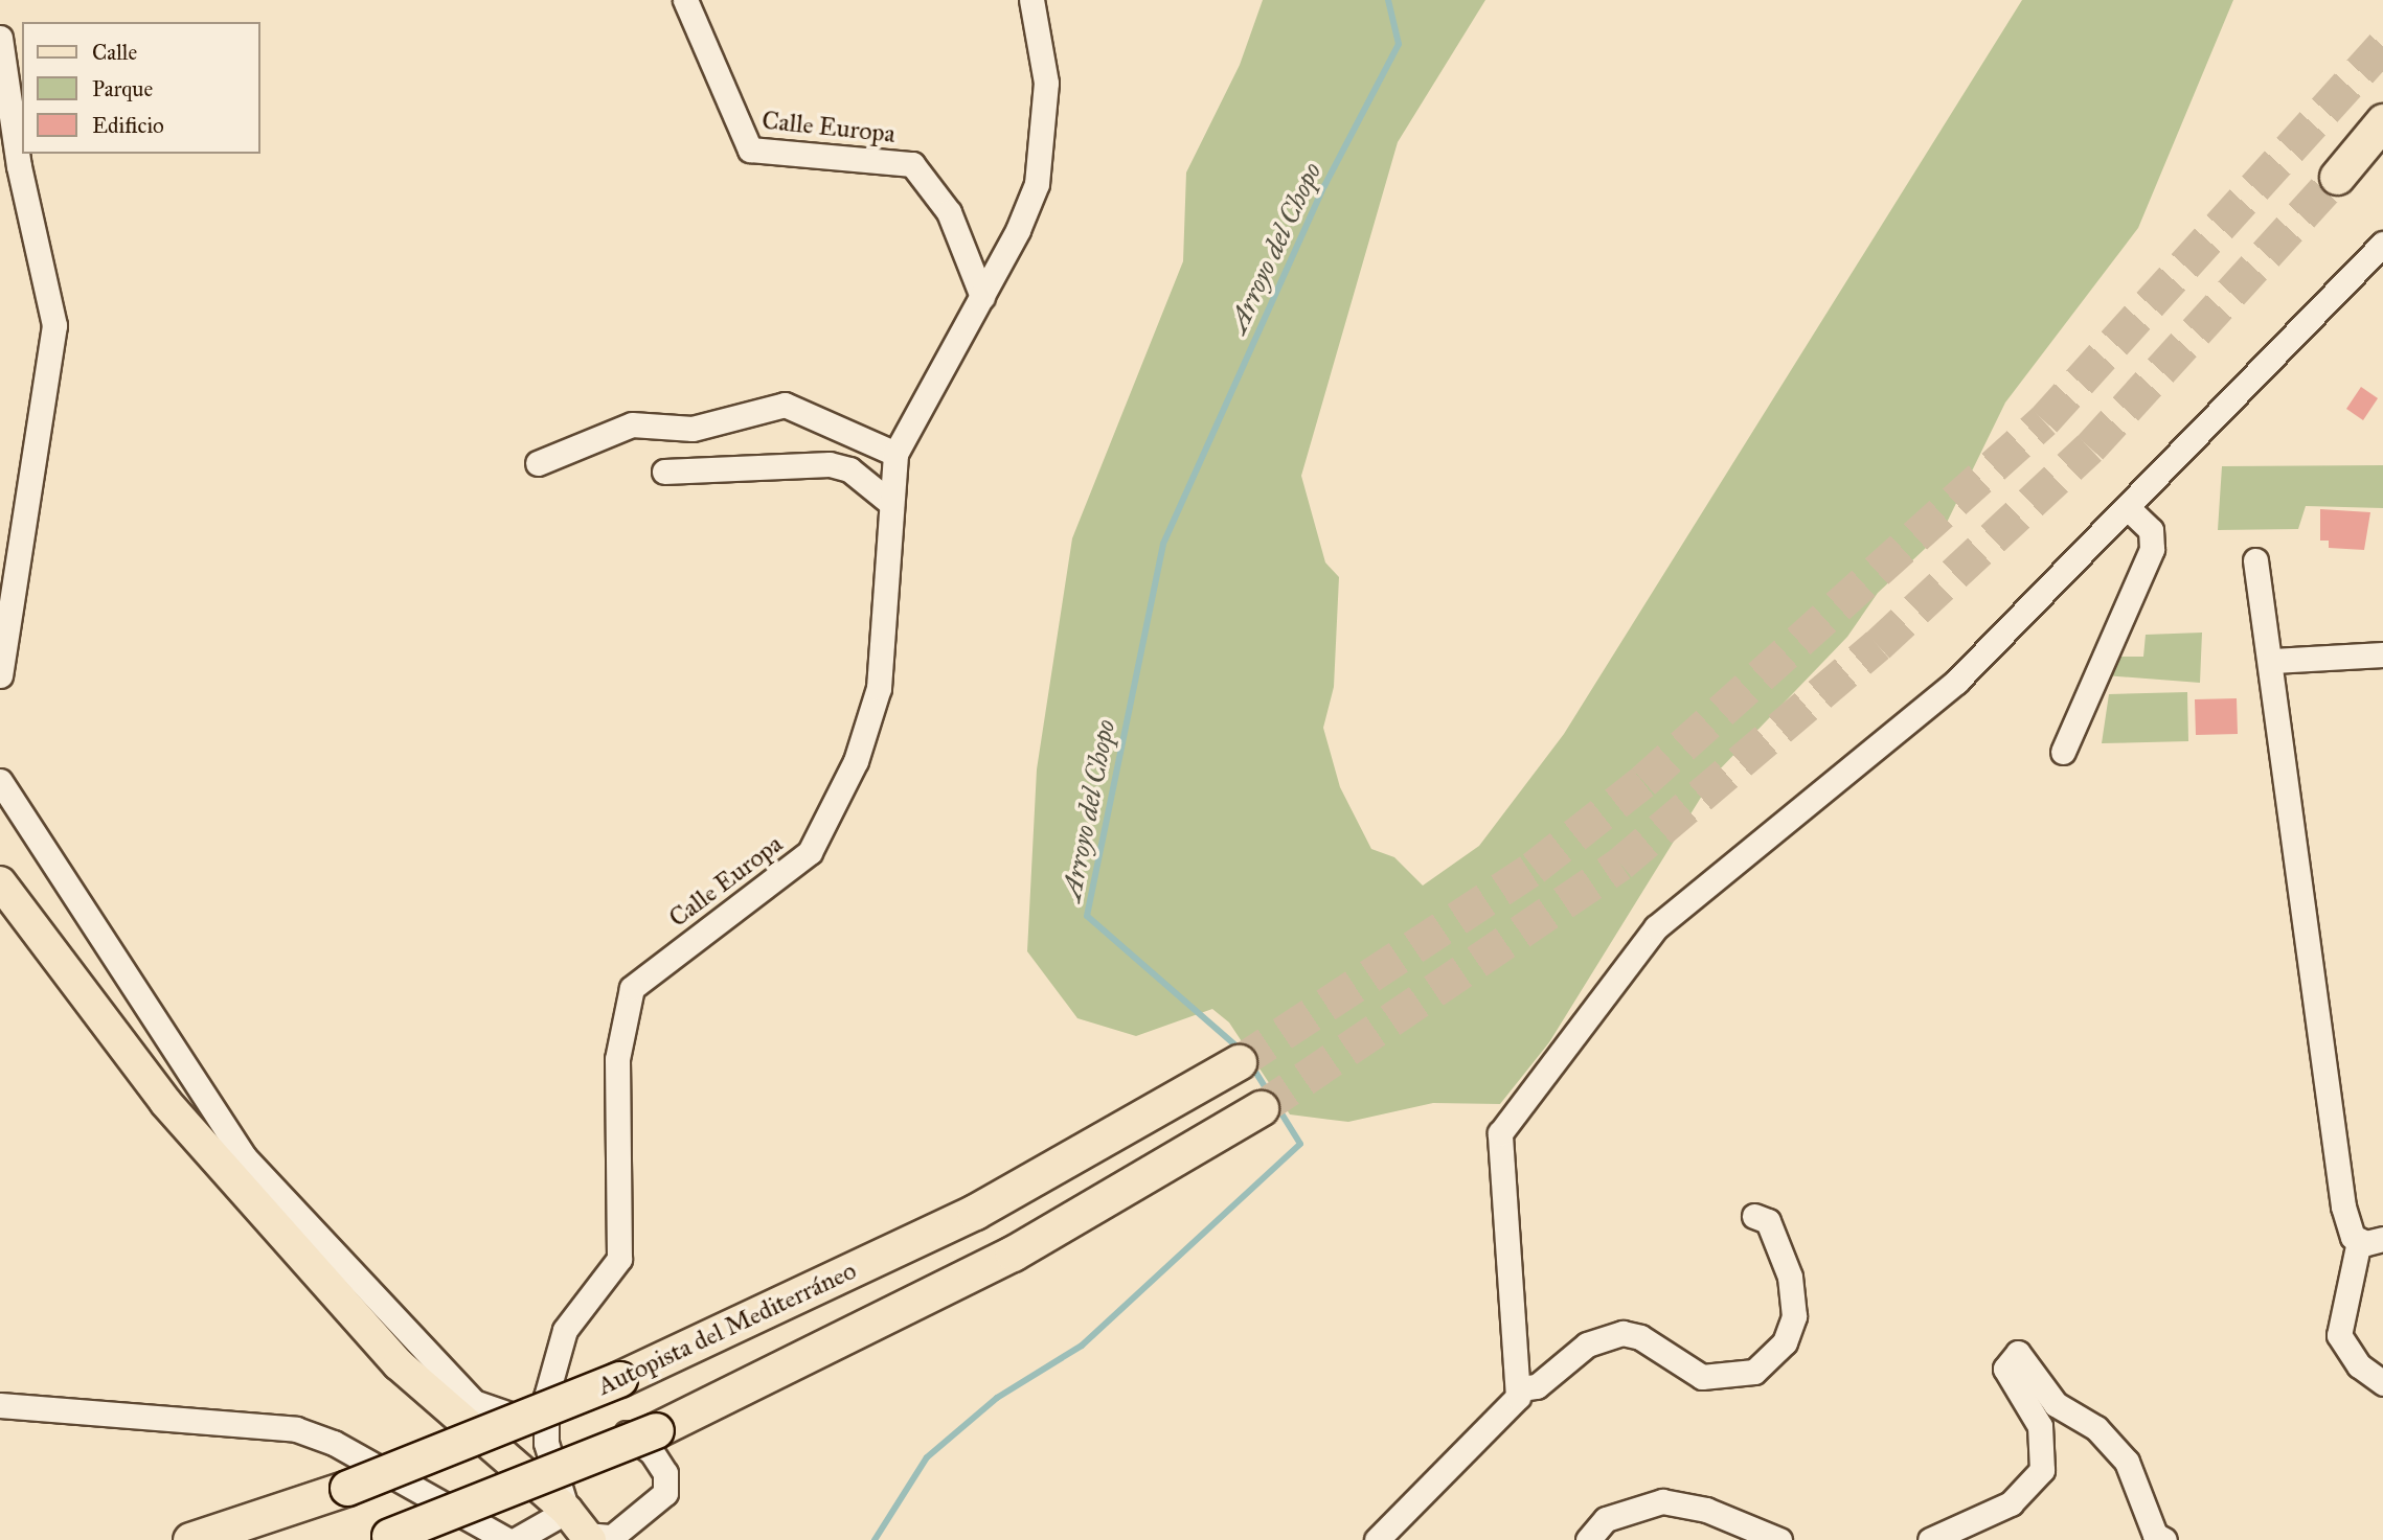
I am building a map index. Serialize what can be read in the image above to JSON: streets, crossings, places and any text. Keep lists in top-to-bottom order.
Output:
{
  "streets": {
    "highway": ["Autopista del Mediterráneo"],
    "street": ["Calle Europa"]
  },
  "water": ["Arroyo del Chopo"],
  "legend": ["Calle", "Parque", "Edificio"]
}
